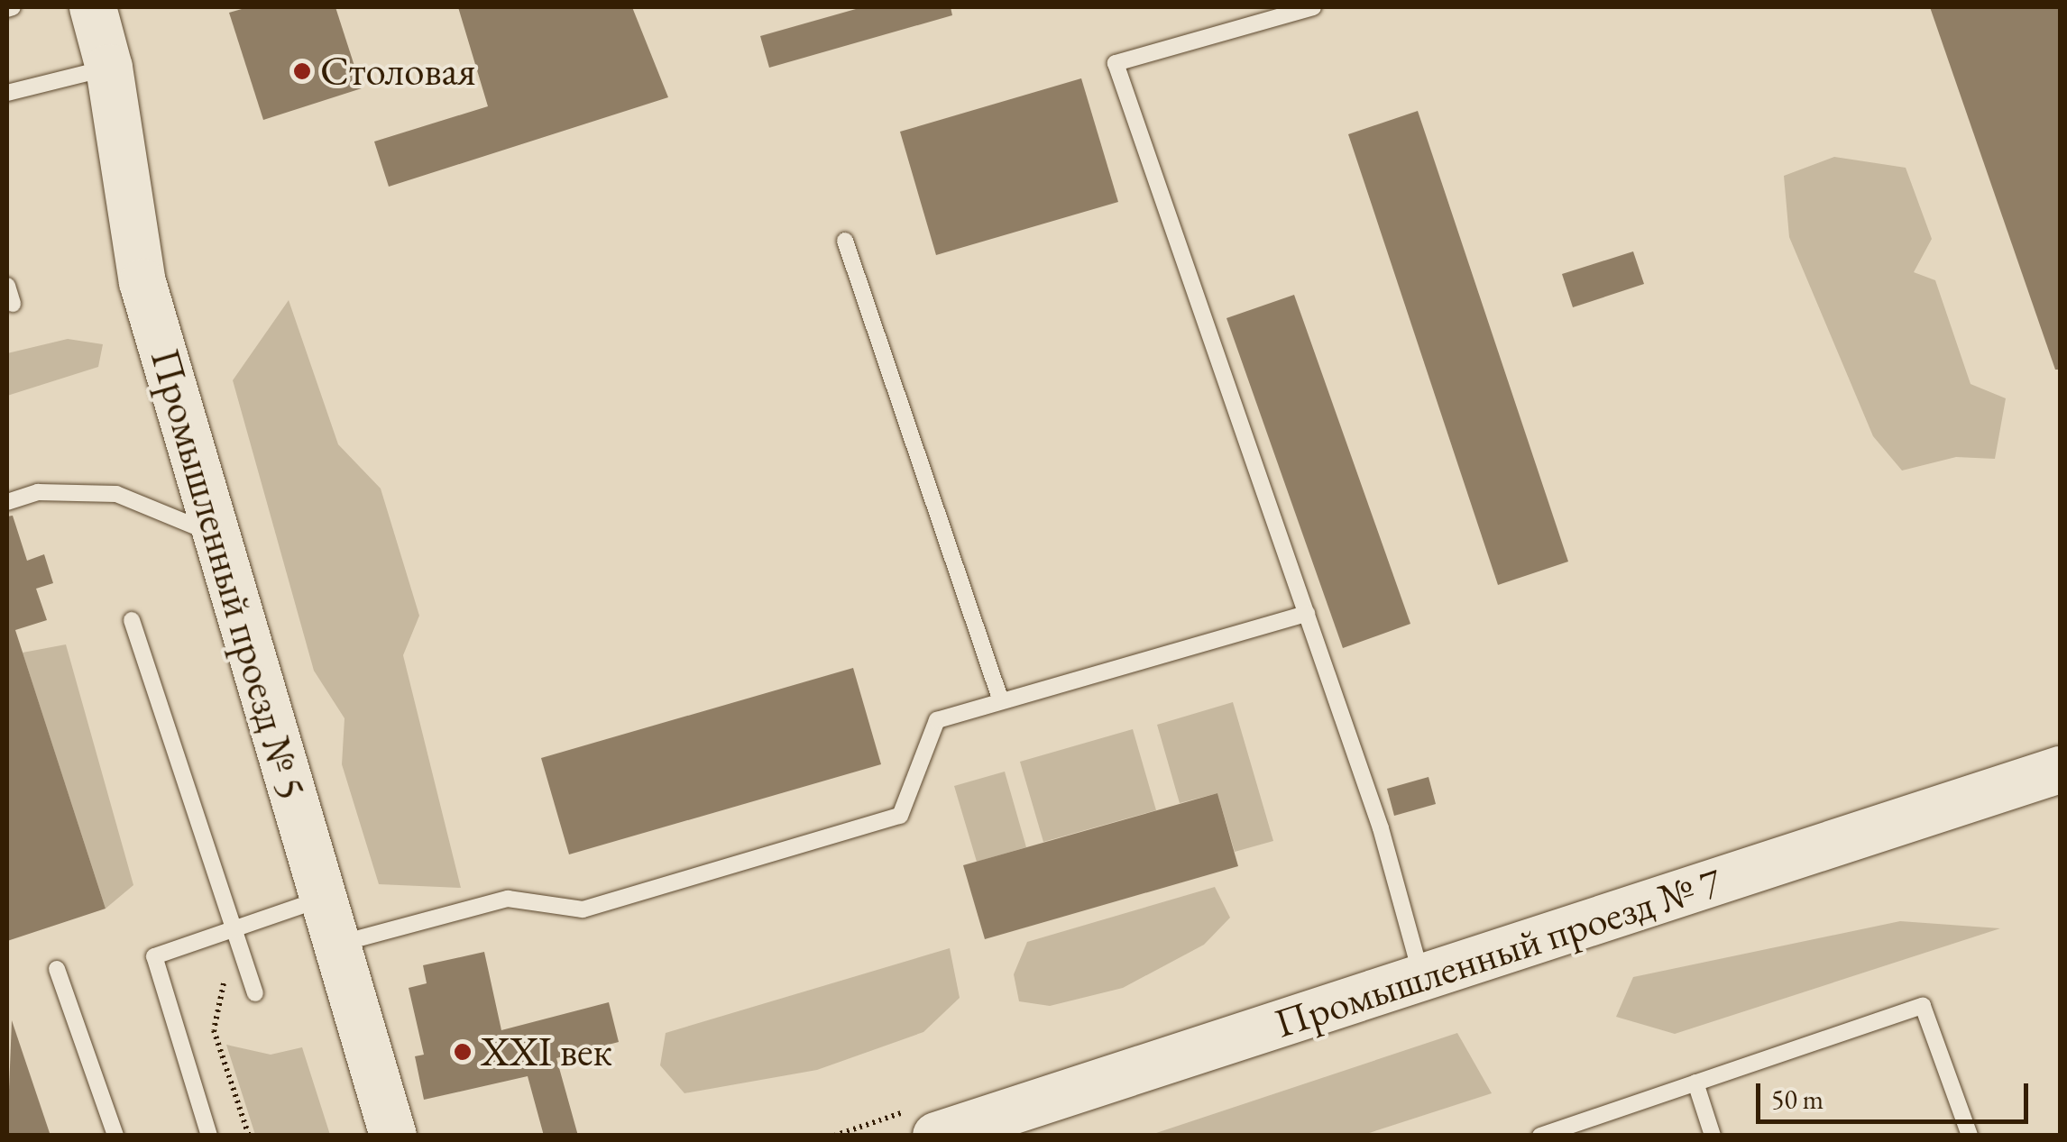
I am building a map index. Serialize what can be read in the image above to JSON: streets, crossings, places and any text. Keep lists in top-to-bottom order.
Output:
{
  "streets": {
    "street": ["Промышленный проезд № 5", "Промышленный проезд № 7"]
  },
  "places": ["Столовая", "XXI век"],
  "scale_bar": "50 m"
}
